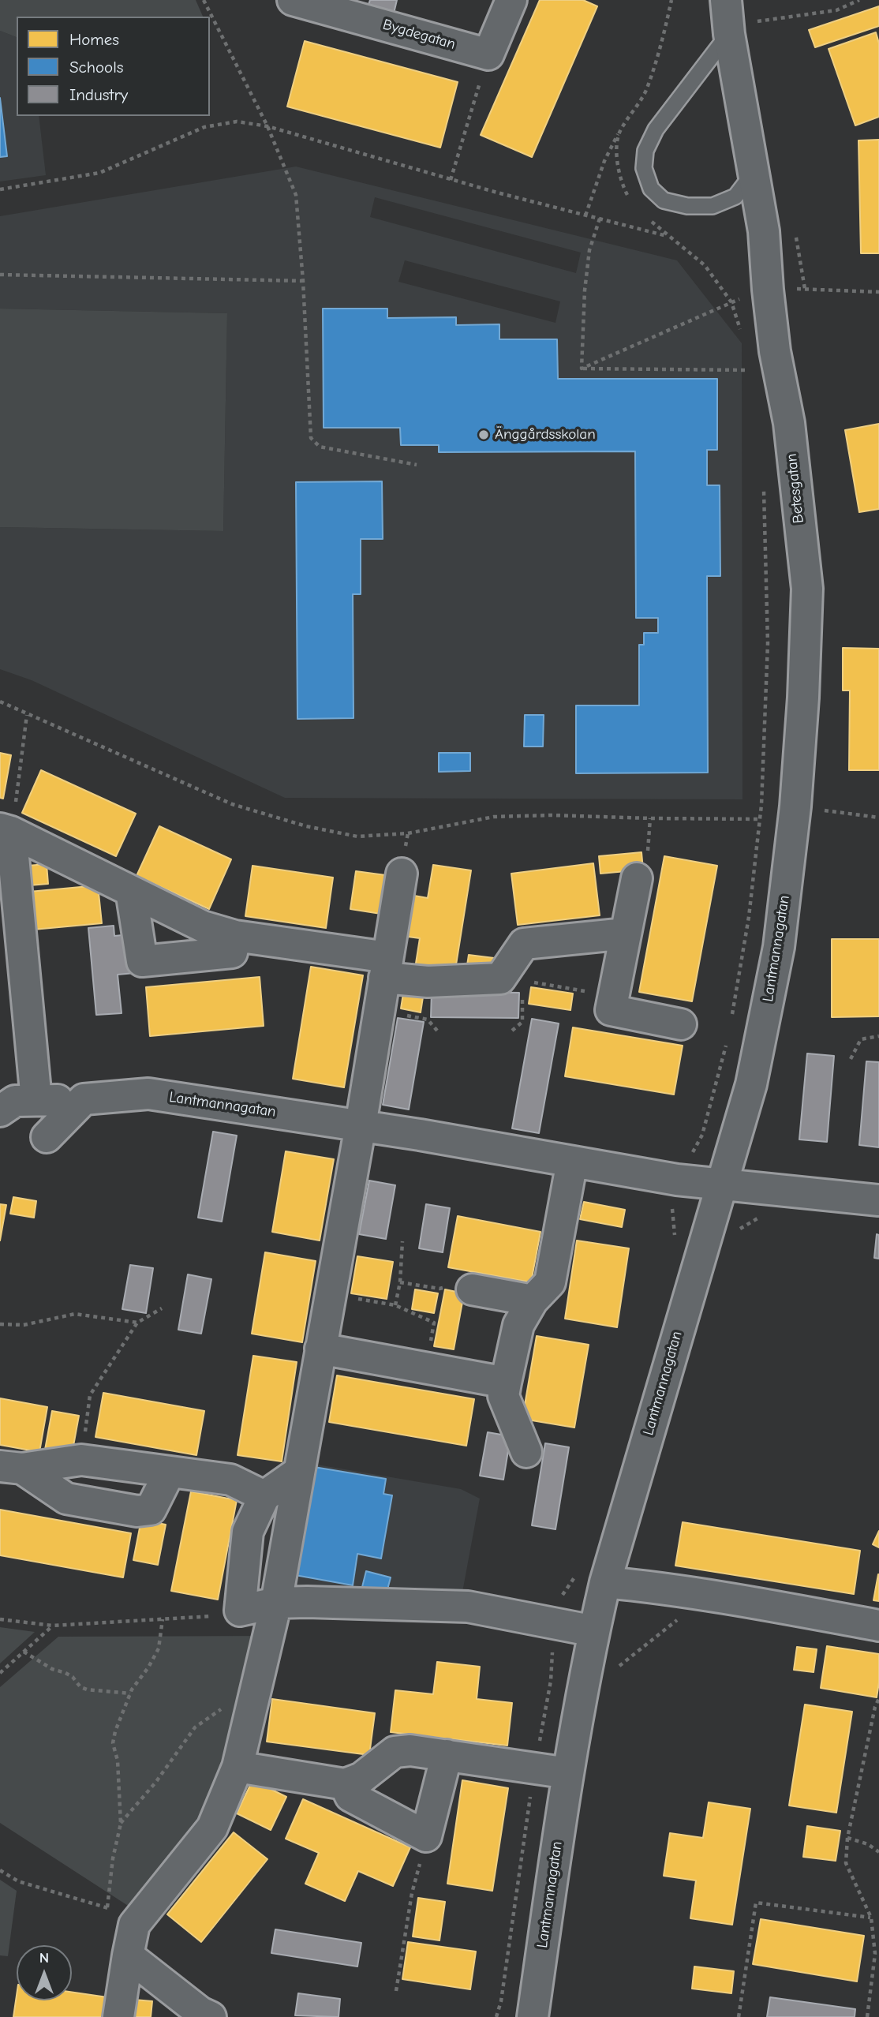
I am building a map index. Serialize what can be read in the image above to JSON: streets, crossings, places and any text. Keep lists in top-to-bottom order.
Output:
{
  "streets": {
    "street": ["Bygdegatan", "Betesgatan", "Lantmannagatan"]
  },
  "crossings": [
    ["Betesgatan", "Lantmannagatan"]
  ],
  "places": ["Änggårdsskolan"],
  "legend": ["Homes", "Schools", "Industry"],
  "north": "top"
}
